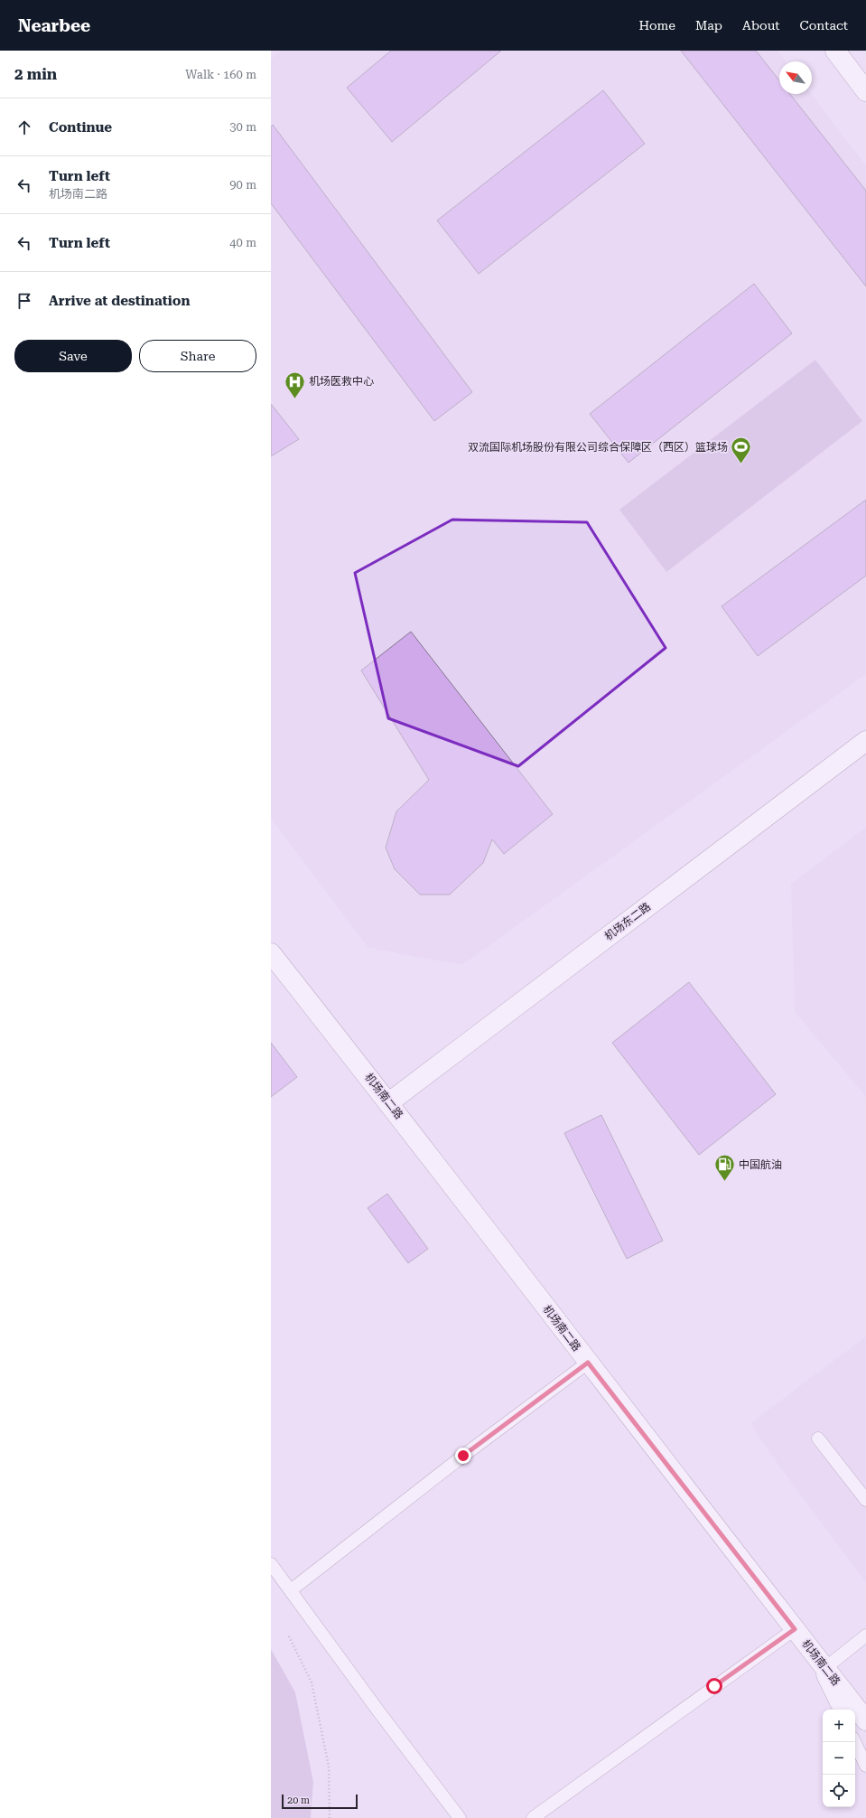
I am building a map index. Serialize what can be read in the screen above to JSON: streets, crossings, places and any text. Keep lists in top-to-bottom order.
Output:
{
  "streets": {
    "main road": ["机场东二路", "机场南二路"]
  },
  "crossings": [
    ["机场东二路", "机场南二路"]
  ],
  "places": {
    "hospital": ["机场医救中心"],
    "sports": ["双流国际机场股份有限公司综合保障区（西区）篮球场"],
    "fuel station": ["中国航油"]
  },
  "scale_bar": "20 m",
  "north": "top left",
  "page": {
    "header": "Nearbee",
    "nav": [
      "Home",
      "Map",
      "About",
      "Contact"
    ],
    "heading": ["2 min", "Walk · 160 m"],
    "list": [
      ["Continue", "30 m"],
      ["Turn left", "机场南二路", "90 m"],
      ["Turn left", "40 m"],
      "Arrive at destination"
    ],
    "buttons": ["Save", "Share"],
    "map_buttons": ["+", "−"],
    "scale": "20 m"
  }
}
